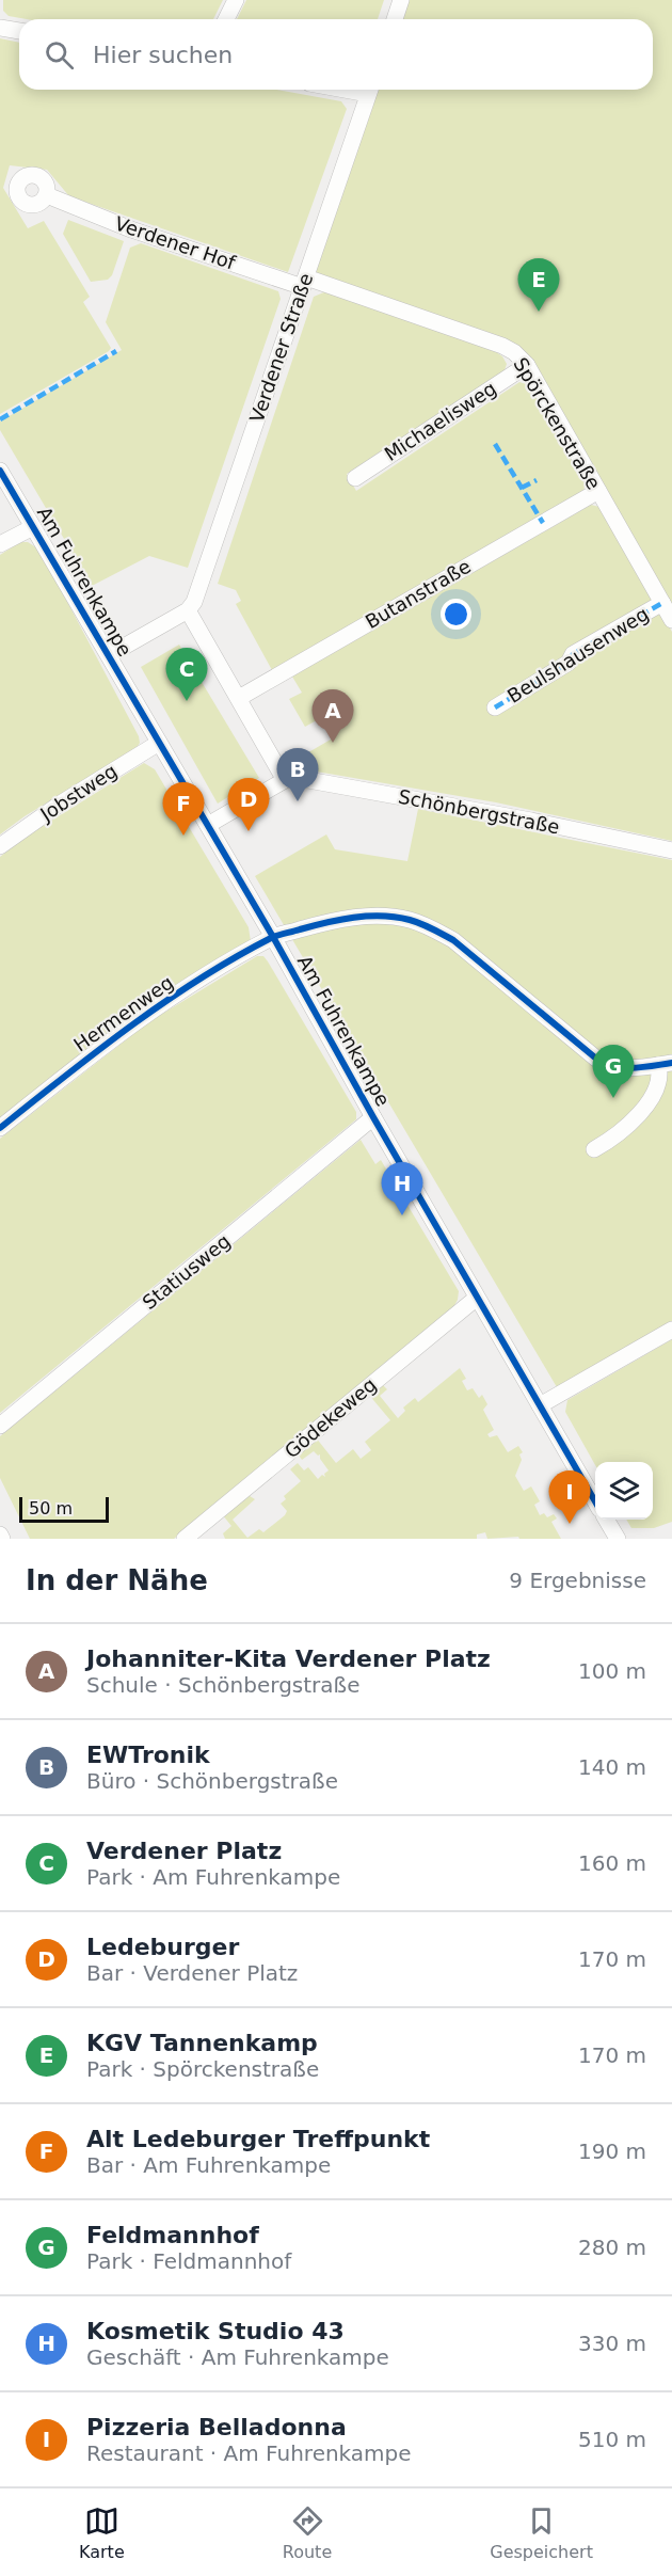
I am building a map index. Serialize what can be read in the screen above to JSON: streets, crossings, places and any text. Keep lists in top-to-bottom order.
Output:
{
  "streets": {
    "street": [
      "Verdener Hof",
      "Verdener Straße",
      "Michaelisweg",
      "Spörckenstraße",
      "Am Fuhrenkampe",
      "Butanstraße",
      "Beulshausenweg",
      "Jobstweg",
      "Schönbergstraße",
      "Hermenweg",
      "Statiusweg",
      "Gödekeweg"
    ]
  },
  "crossings": [
    ["Verdener Hof", "Verdener Straße"],
    ["Verdener Hof", "Spörckenstraße"],
    ["Verdener Straße", "Spörckenstraße"],
    ["Michaelisweg", "Spörckenstraße"],
    ["Spörckenstraße", "Butanstraße"],
    ["Spörckenstraße", "Beulshausenweg"],
    ["Am Fuhrenkampe", "Jobstweg"],
    ["Am Fuhrenkampe", "Hermenweg"],
    ["Am Fuhrenkampe", "Statiusweg"],
    ["Am Fuhrenkampe", "Gödekeweg"]
  ],
  "scale_bar": "50 m",
  "page": {
    "search": "Hier suchen",
    "pins": [
      "E",
      "C",
      "A",
      "B",
      "D",
      "F",
      "G",
      "H",
      "I"
    ],
    "scale": "50 m",
    "heading": ["In der Nähe", "9 Ergebnisse"],
    "list": [
      {
        "mark": "A",
        "name": "Johanniter-Kita Verdener Platz",
        "note": "Schule · Schönbergstraße",
        "value": "100 m"
      },
      {
        "mark": "B",
        "name": "EWTronik",
        "note": "Büro · Schönbergstraße",
        "value": "140 m"
      },
      {
        "mark": "C",
        "name": "Verdener Platz",
        "note": "Park · Am Fuhrenkampe",
        "value": "160 m"
      },
      {
        "mark": "D",
        "name": "Ledeburger",
        "note": "Bar · Verdener Platz",
        "value": "170 m"
      },
      {
        "mark": "E",
        "name": "KGV Tannenkamp",
        "note": "Park · Spörckenstraße",
        "value": "170 m"
      },
      {
        "mark": "F",
        "name": "Alt Ledeburger Treffpunkt",
        "note": "Bar · Am Fuhrenkampe",
        "value": "190 m"
      },
      {
        "mark": "G",
        "name": "Feldmannhof",
        "note": "Park · Feldmannhof",
        "value": "280 m"
      },
      {
        "mark": "H",
        "name": "Kosmetik Studio 43",
        "note": "Geschäft · Am Fuhrenkampe",
        "value": "330 m"
      },
      {
        "mark": "I",
        "name": "Pizzeria Belladonna",
        "note": "Restaurant · Am Fuhrenkampe",
        "value": "510 m"
      }
    ],
    "nav": ["Karte", "Route", "Gespeichert"]
  }
}
